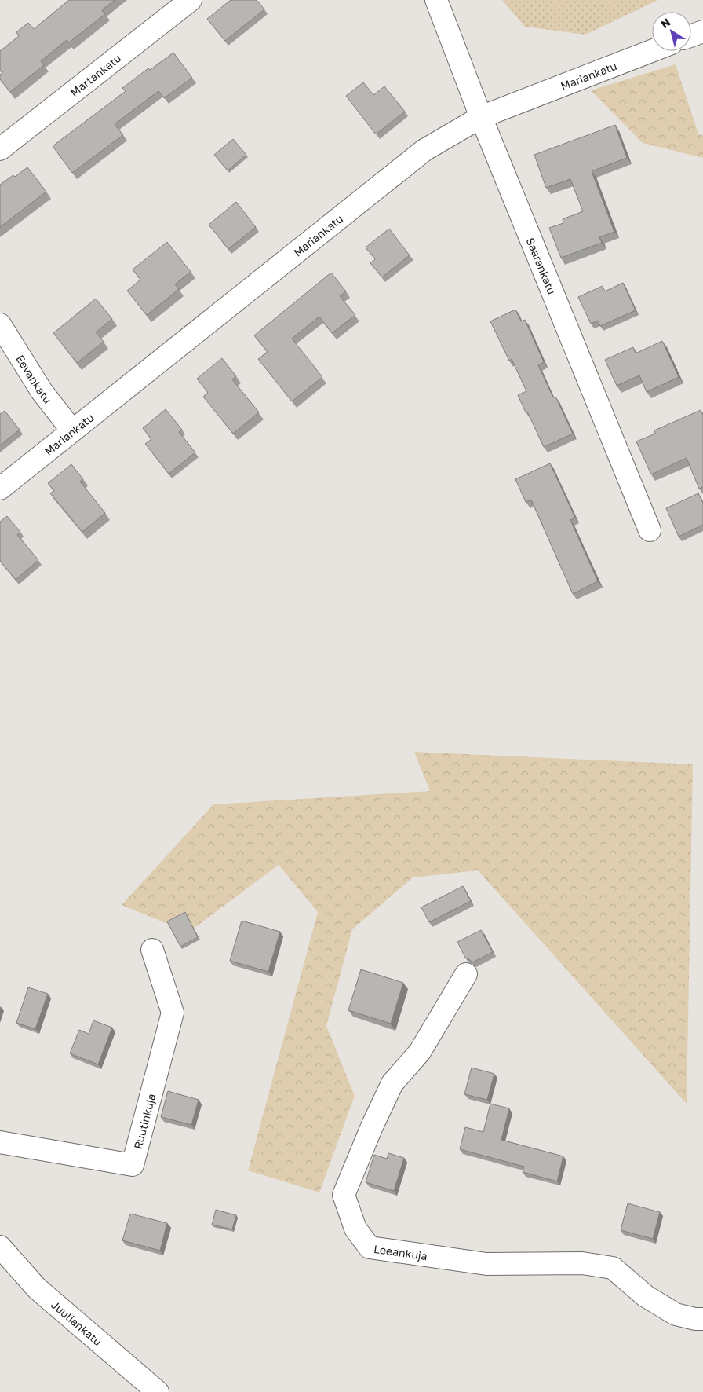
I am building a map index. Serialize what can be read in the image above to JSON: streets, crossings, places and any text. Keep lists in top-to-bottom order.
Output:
{
  "streets": {
    "street": [
      "Martankatu",
      "Mariankatu",
      "Saarankatu",
      "Eevankatu",
      "Ruutinkuja",
      "Leeankuja",
      "Juuliankatu"
    ]
  },
  "crossings": [
    ["Mariankatu", "Saarankatu"],
    ["Mariankatu", "Eevankatu"]
  ],
  "north": "top left"
}
